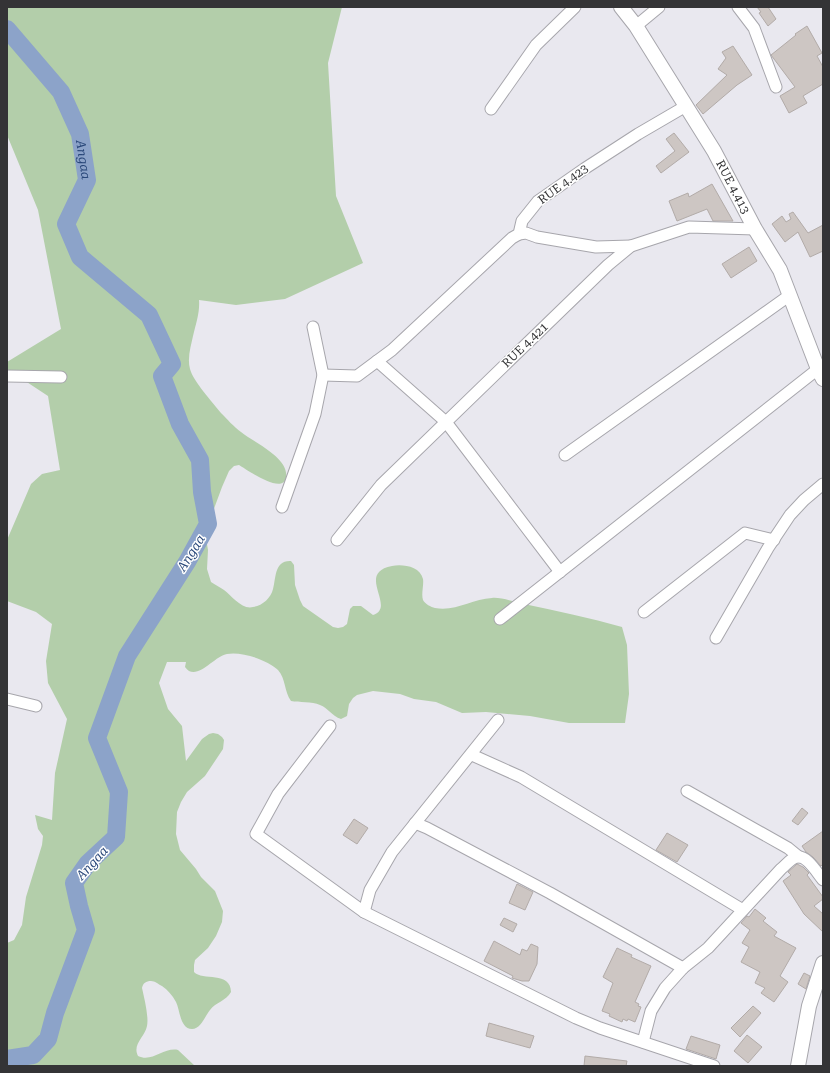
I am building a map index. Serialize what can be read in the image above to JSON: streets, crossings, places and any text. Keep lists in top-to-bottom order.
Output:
{
  "streets": {
    "street": ["RUE 4.423", "RUE 4.413", "RUE 4.421"]
  },
  "crossings": [
    ["RUE 4.423", "RUE 4.413"],
    ["RUE 4.413", "RUE 4.421"]
  ],
  "water": ["Angaa"]
}
